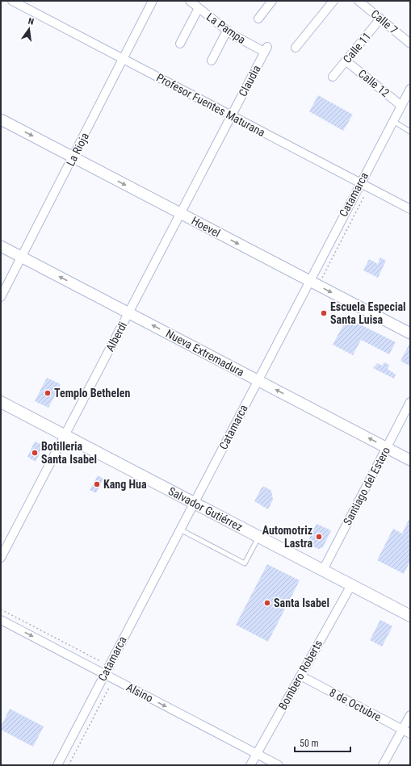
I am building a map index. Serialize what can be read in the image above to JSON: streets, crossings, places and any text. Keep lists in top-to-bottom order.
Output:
{
  "streets": {
    "main road": ["Salvador Gutiérrez"],
    "street": [
      "Calle 7",
      "La Pampa",
      "Calle 11",
      "Claudia",
      "Calle 12",
      "Profesor Fuentes Maturana",
      "La Rioja",
      "Catamarca",
      "Hoevel",
      "Alberdi",
      "Nueva Extremadura",
      "Santiago del Estero",
      "Bombero Roberts",
      "Alsino",
      "8 de Octubre"
    ]
  },
  "crossings": [
    ["Calle 7", "Calle 11"],
    ["La Pampa", "Claudia"],
    ["Calle 11", "Calle 12"],
    ["Claudia", "Profesor Fuentes Maturana"],
    ["Claudia", "Alberdi"],
    ["Calle 12", "Catamarca"],
    ["Profesor Fuentes Maturana", "La Rioja"],
    ["Profesor Fuentes Maturana", "Catamarca"],
    ["Profesor Fuentes Maturana", "Alberdi"],
    ["La Rioja", "Hoevel"],
    ["La Rioja", "Nueva Extremadura"],
    ["Catamarca", "Hoevel"],
    ["Catamarca", "Nueva Extremadura"],
    ["Catamarca", "Salvador Gutiérrez"],
    ["Catamarca", "Alsino"],
    ["Hoevel", "Alberdi"],
    ["Alberdi", "Nueva Extremadura"],
    ["Alberdi", "Salvador Gutiérrez"],
    ["Nueva Extremadura", "Santiago del Estero"],
    ["Santiago del Estero", "Salvador Gutiérrez"],
    ["Salvador Gutiérrez", "Bombero Roberts"],
    ["Bombero Roberts", "Alsino"],
    ["Bombero Roberts", "8 de Octubre"]
  ],
  "one_way": ["Hoevel", "Nueva Extremadura", "Alsino"],
  "places": [
    "Escuela Especial Santa Luisa",
    "Templo Bethelen",
    "Botilleria Santa Isabel",
    "Kang Hua",
    "Automotriz Lastra",
    "Santa Isabel"
  ],
  "scale_bar": "50 m",
  "north": "top"
}
